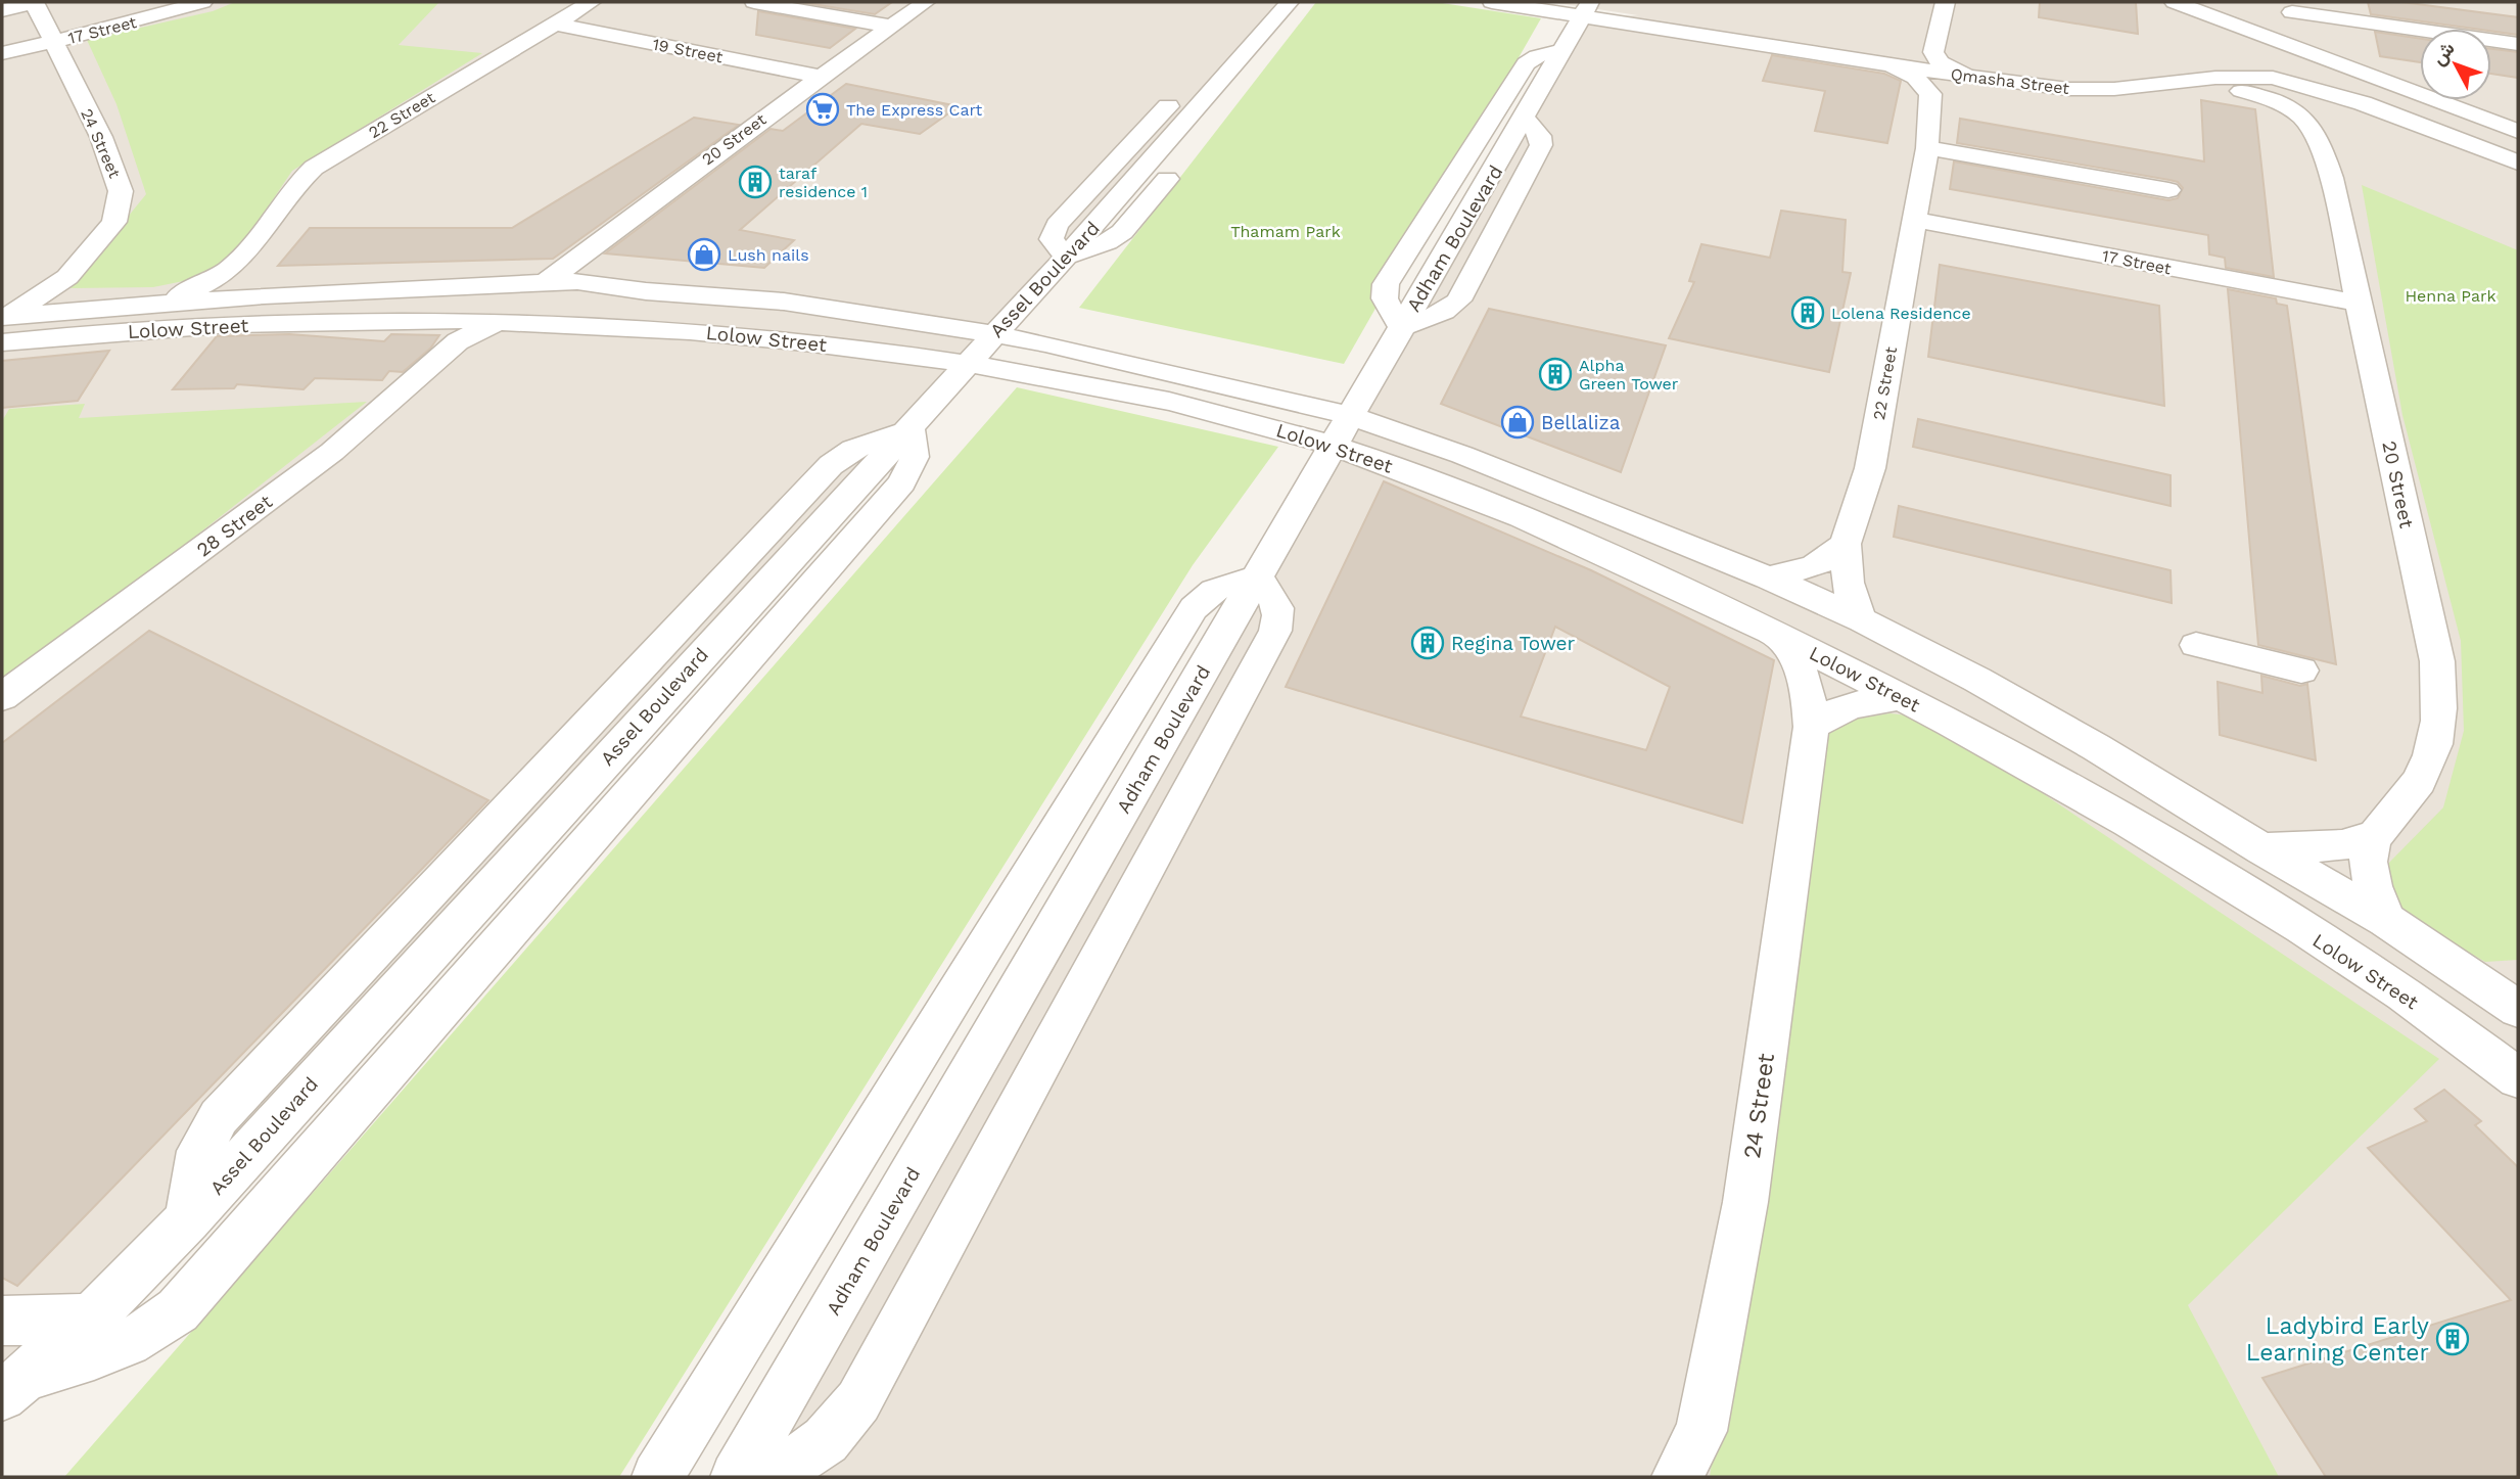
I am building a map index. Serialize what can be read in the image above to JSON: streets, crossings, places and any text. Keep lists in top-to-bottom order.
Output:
{
  "streets": {
    "street": [
      "17 Street",
      "19 Street",
      "Qmasha Street",
      "22 Street",
      "20 Street",
      "24 Street",
      "Adham Boulevard",
      "Assel Boulevard",
      "Lolow Street",
      "28 Street"
    ]
  },
  "crossings": [
    ["17 Street", "22 Street"],
    ["17 Street", "20 Street"],
    ["17 Street", "24 Street"],
    ["19 Street", "22 Street"],
    ["19 Street", "20 Street"],
    ["Qmasha Street", "Adham Boulevard"],
    ["22 Street", "Lolow Street"],
    ["20 Street", "Lolow Street"],
    ["24 Street", "Lolow Street"],
    ["Adham Boulevard", "Lolow Street"],
    ["Assel Boulevard", "Lolow Street"],
    ["Lolow Street", "28 Street"]
  ],
  "parks": ["Thamam Park", "Henna Park"],
  "places": {
    "supermarket": ["The Express Cart"],
    "building": [
      "taraf residence 1",
      "Lolena Residence",
      "Alpha Green Tower",
      "Regina Tower",
      "Ladybird Early Learning Center"
    ],
    "shop": ["Lush nails", "Bellaliza"]
  },
  "north": "top left"
}
